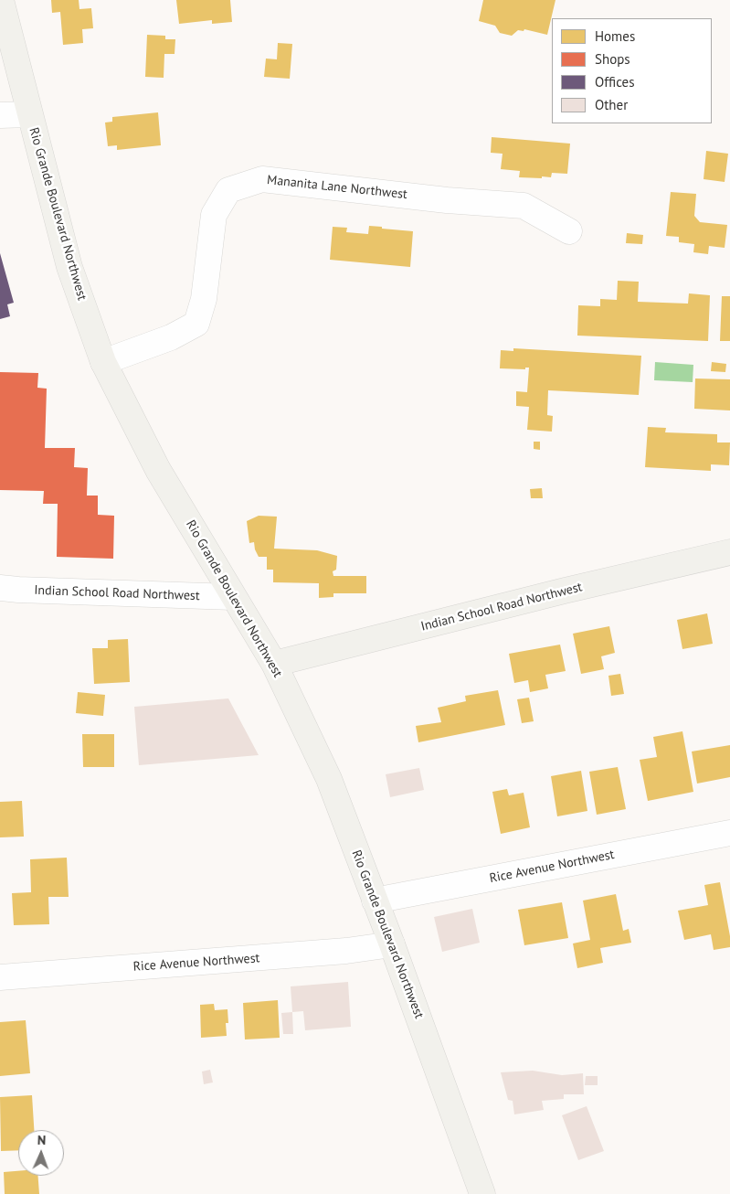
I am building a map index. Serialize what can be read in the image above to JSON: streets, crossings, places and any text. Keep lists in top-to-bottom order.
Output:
{
  "streets": {
    "main road": ["Rio Grande Boulevard Northwest", "Indian School Road Northwest"],
    "street": ["Mananita Lane Northwest", "Rice Avenue Northwest"]
  },
  "crossings": [
    ["Mananita Lane Northwest", "Rio Grande Boulevard Northwest"],
    ["Rio Grande Boulevard Northwest", "Indian School Road Northwest"],
    ["Rio Grande Boulevard Northwest", "Rice Avenue Northwest"]
  ],
  "legend": [
    "Homes",
    "Shops",
    "Offices",
    "Other"
  ],
  "north": "top"
}
